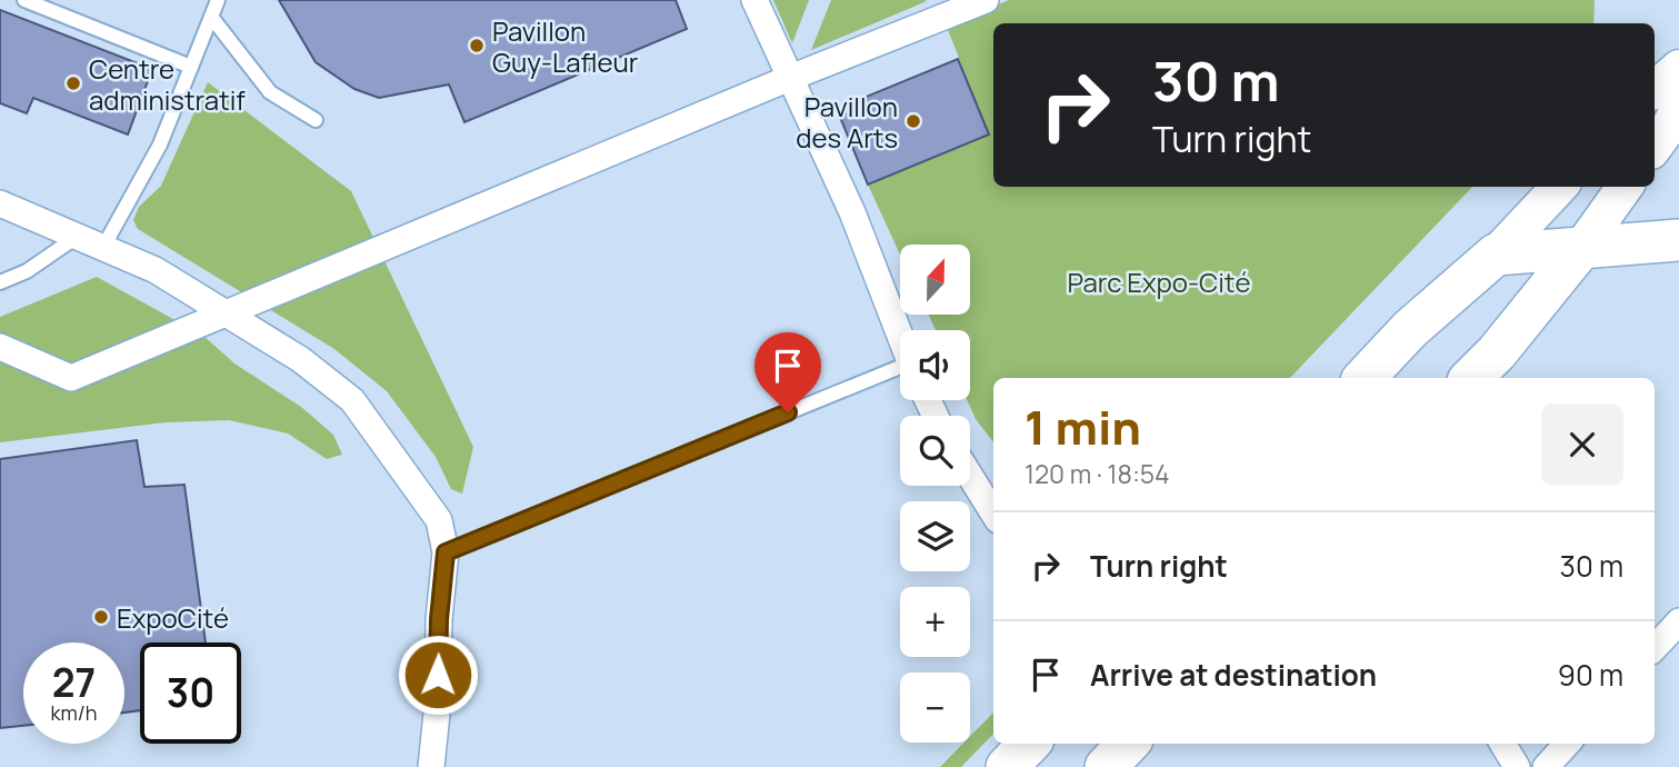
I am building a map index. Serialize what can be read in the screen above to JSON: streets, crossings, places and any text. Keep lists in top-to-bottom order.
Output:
{
  "parks": ["Parc Expo-Cité"],
  "places": [
    "Pavillon Guy-Lafleur",
    "Centre administratif",
    "Pavillon des Arts",
    "ExpoCité"
  ],
  "north": "top",
  "page": {
    "turn": ["30 m", "Turn right"],
    "map_buttons": ["+", "−"],
    "heading": ["1 min", "120 m · 18:54"],
    "list": [
      {
        "name": "Turn right",
        "value": "30 m"
      },
      {
        "name": "Arrive at destination",
        "value": "90 m"
      }
    ],
    "speed": "27 km/h",
    "limit": "30"
  }
}
